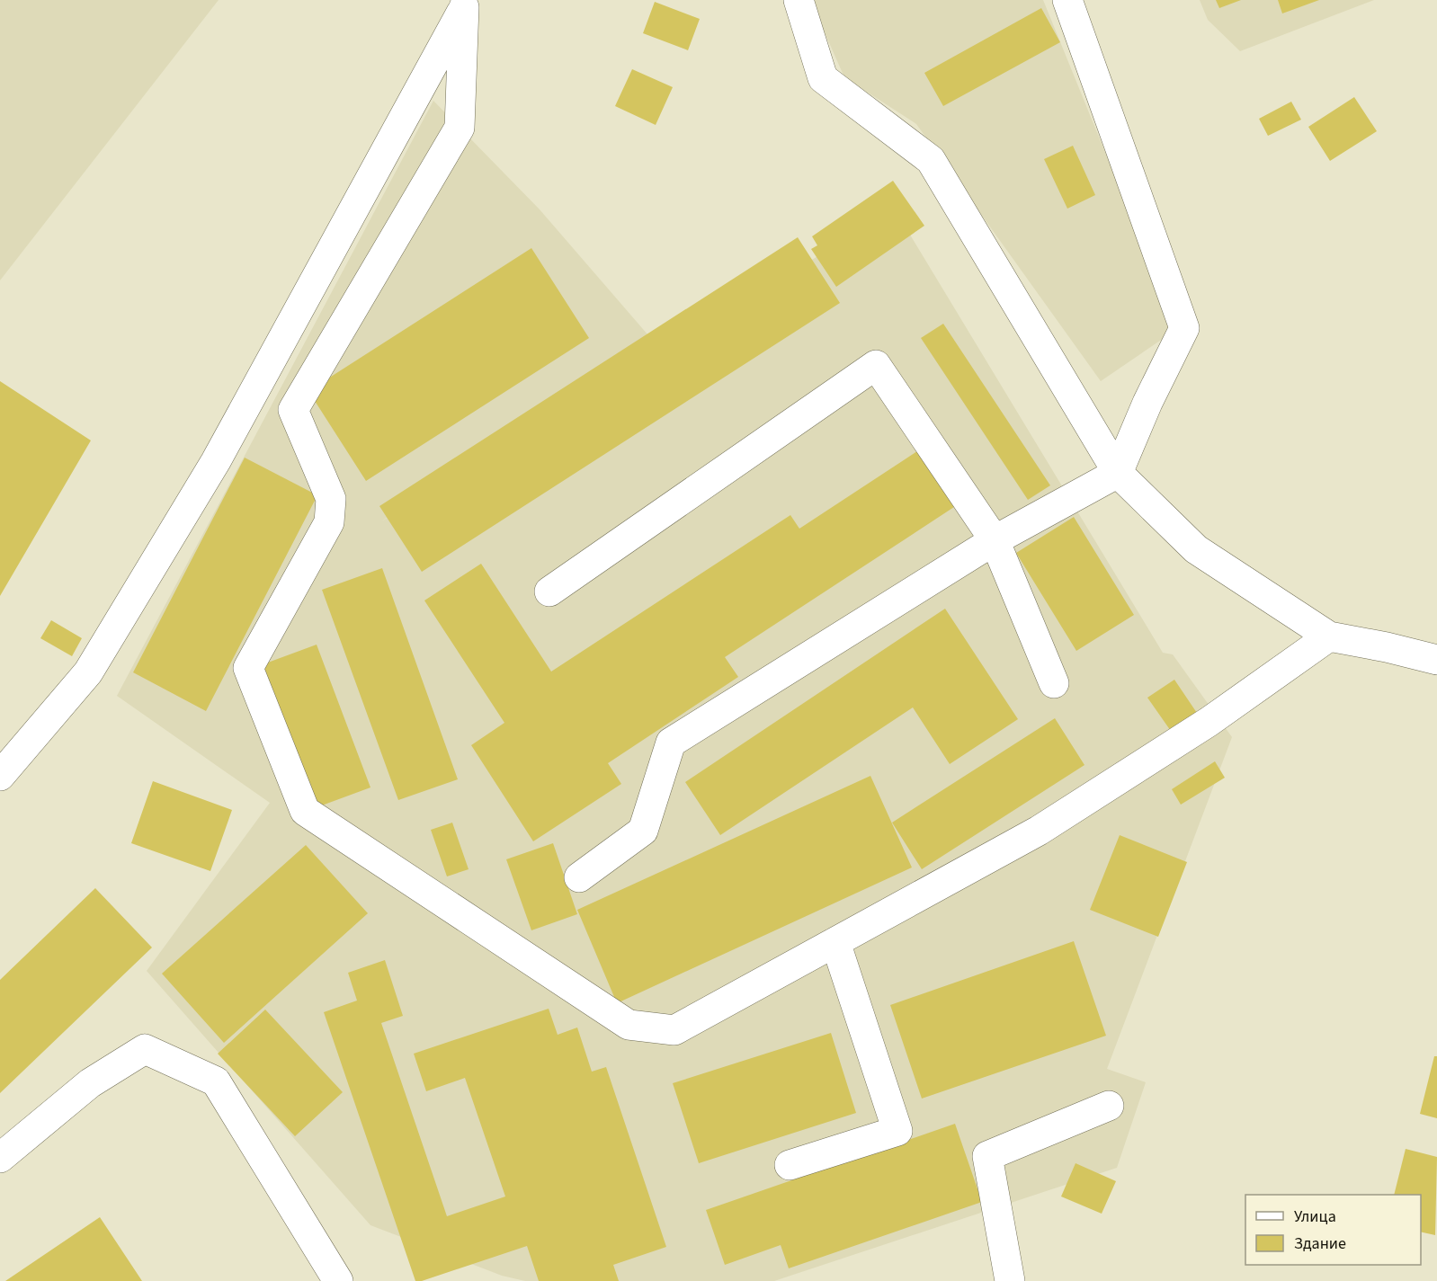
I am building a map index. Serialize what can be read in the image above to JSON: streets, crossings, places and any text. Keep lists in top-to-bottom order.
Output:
{
  "legend": ["Улица", "Здание"]
}
